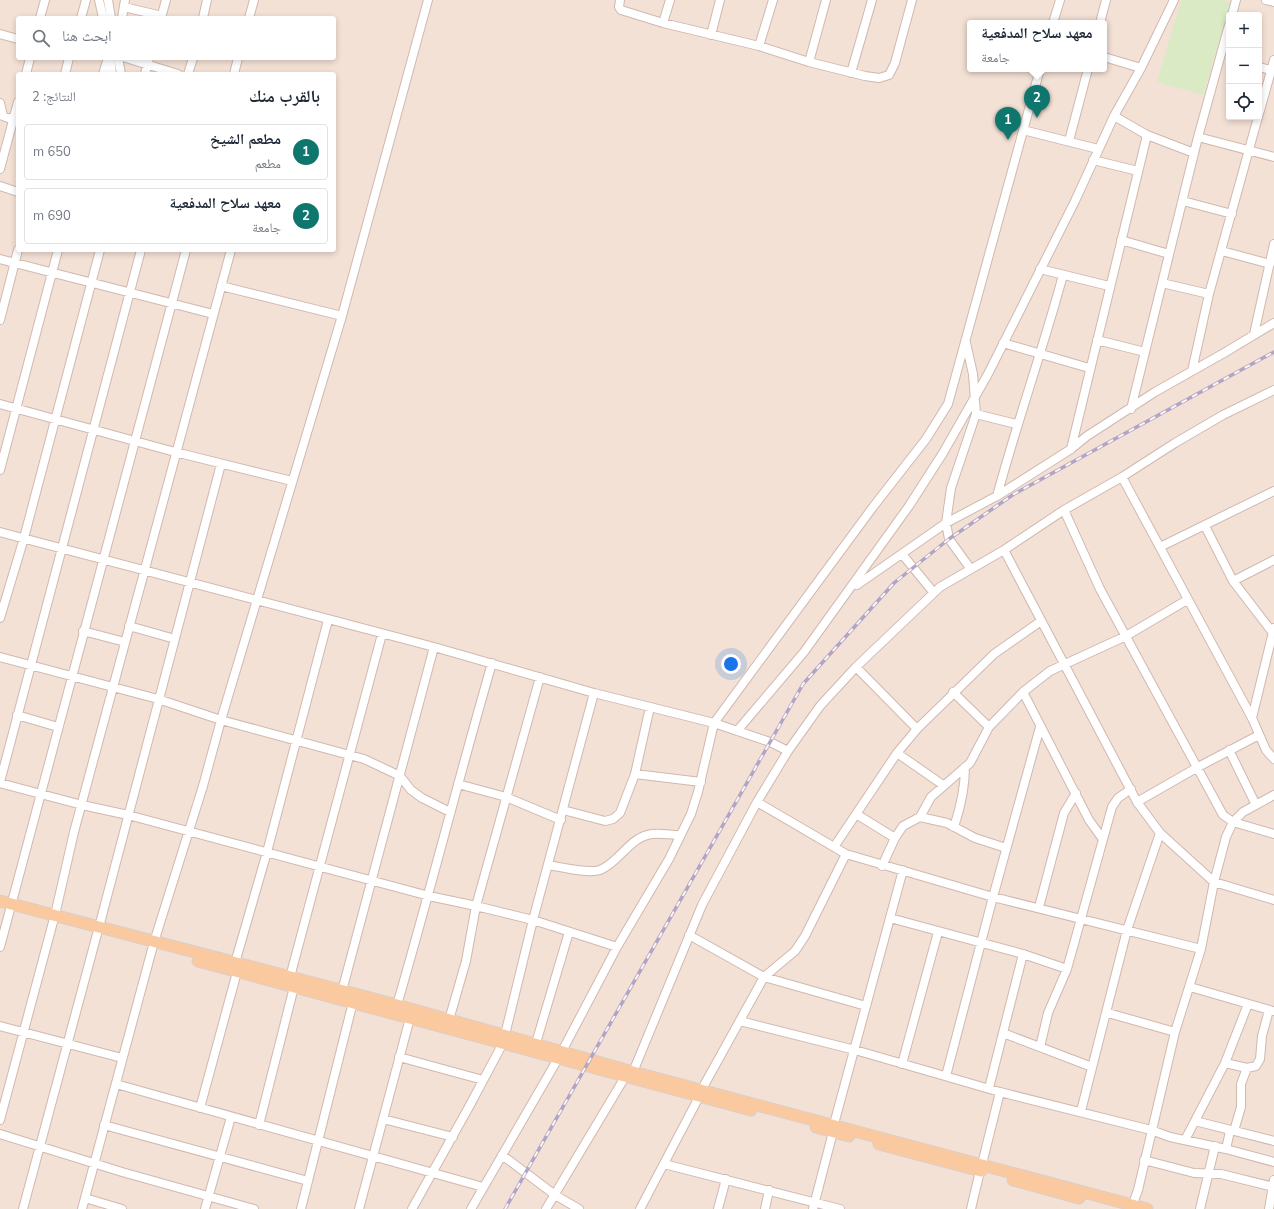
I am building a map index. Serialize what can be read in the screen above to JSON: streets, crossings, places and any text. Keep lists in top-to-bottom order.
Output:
{
  "page": {
    "map_buttons": ["+", "−"],
    "search": "ابحث هنا",
    "popup": ["معهد سلاح المدفعية", "جامعة"],
    "heading": ["بالقرب منك", "النتائج: 2"],
    "pins": ["2", "1"],
    "list": [
      {
        "mark": "1",
        "name": "مطعم الشيخ",
        "note": "مطعم",
        "value": "650 m"
      },
      {
        "mark": "2",
        "name": "معهد سلاح المدفعية",
        "note": "جامعة",
        "value": "690 m"
      }
    ]
  }
}
